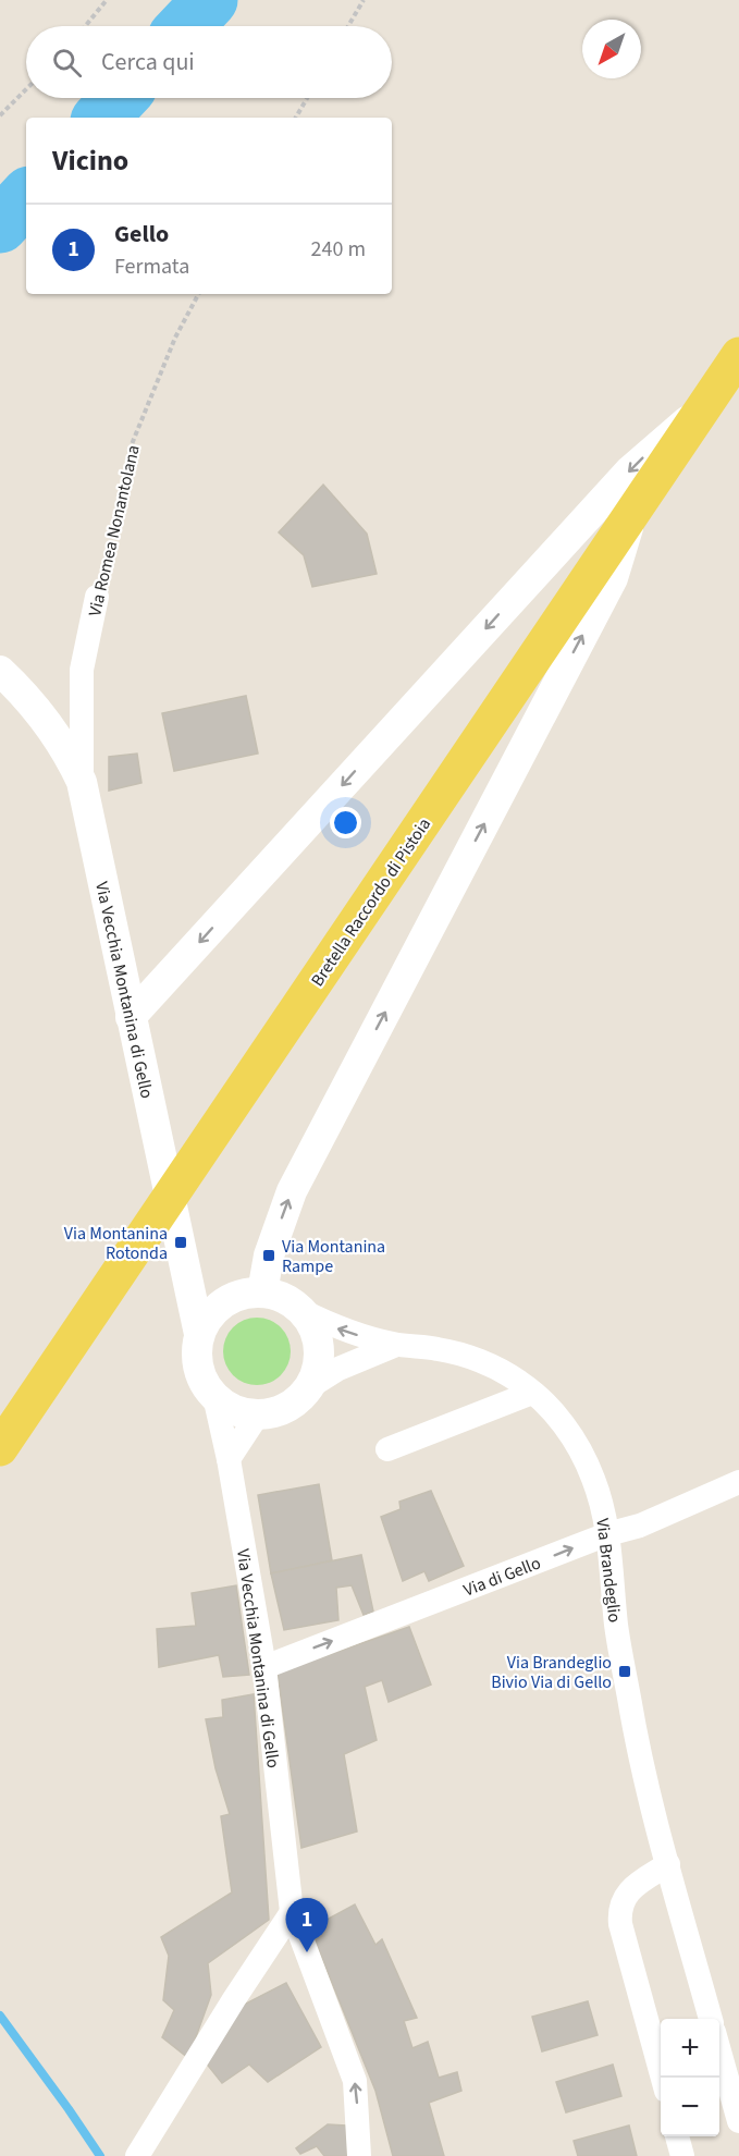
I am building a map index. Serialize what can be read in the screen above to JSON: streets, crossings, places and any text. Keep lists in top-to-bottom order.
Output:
{
  "streets": {
    "main road": ["Bretella Raccordo di Pistoia"],
    "street": [
      "Via Romea Nonantolana",
      "Via Vecchia Montanina di Gello",
      "Via Brandeglio",
      "Via di Gello"
    ]
  },
  "crossings": [
    ["Via Romea Nonantolana", "Via Vecchia Montanina di Gello"],
    ["Via Vecchia Montanina di Gello", "Via Brandeglio"],
    ["Via Vecchia Montanina di Gello", "Via di Gello"],
    ["Via Brandeglio", "Via di Gello"]
  ],
  "places": {
    "transit": ["Via Montanina Rotonda", "Via Montanina Rampe", "Via Brandeglio Bivio Via di Gello"]
  },
  "north": "bottom left",
  "page": {
    "search": "Cerca qui",
    "heading": "Vicino",
    "list": [
      {
        "mark": "1",
        "name": "Gello",
        "note": "Fermata",
        "value": "240 m"
      }
    ],
    "pins": "1",
    "map_buttons": ["+", "−"]
  }
}
